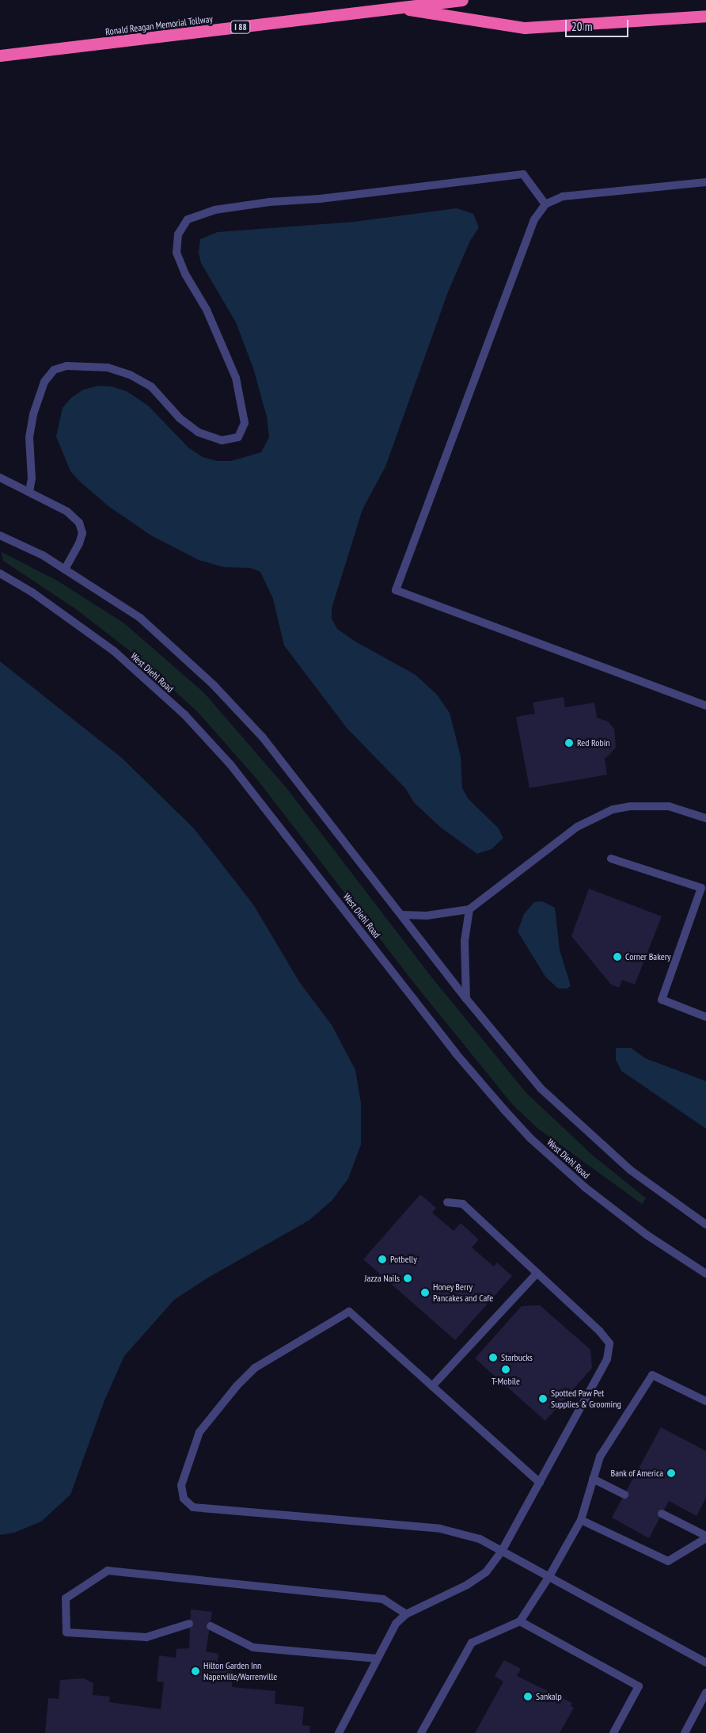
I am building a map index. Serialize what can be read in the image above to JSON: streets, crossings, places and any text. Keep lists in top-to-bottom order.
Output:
{
  "streets": {
    "highway": ["Ronald Reagan Memorial Tollway", "I 88"],
    "street": ["West Diehl Road"]
  },
  "places": [
    "Red Robin",
    "Corner Bakery",
    "Potbelly",
    "Jazza Nails",
    "Honey Berry Pancakes and Cafe",
    "Starbucks",
    "T-Mobile",
    "Spotted Paw Pet Supplies & Grooming",
    "Bank of America",
    "Hilton Garden Inn Naperville/Warrenville",
    "Sankalp"
  ],
  "scale_bar": "20 m"
}
